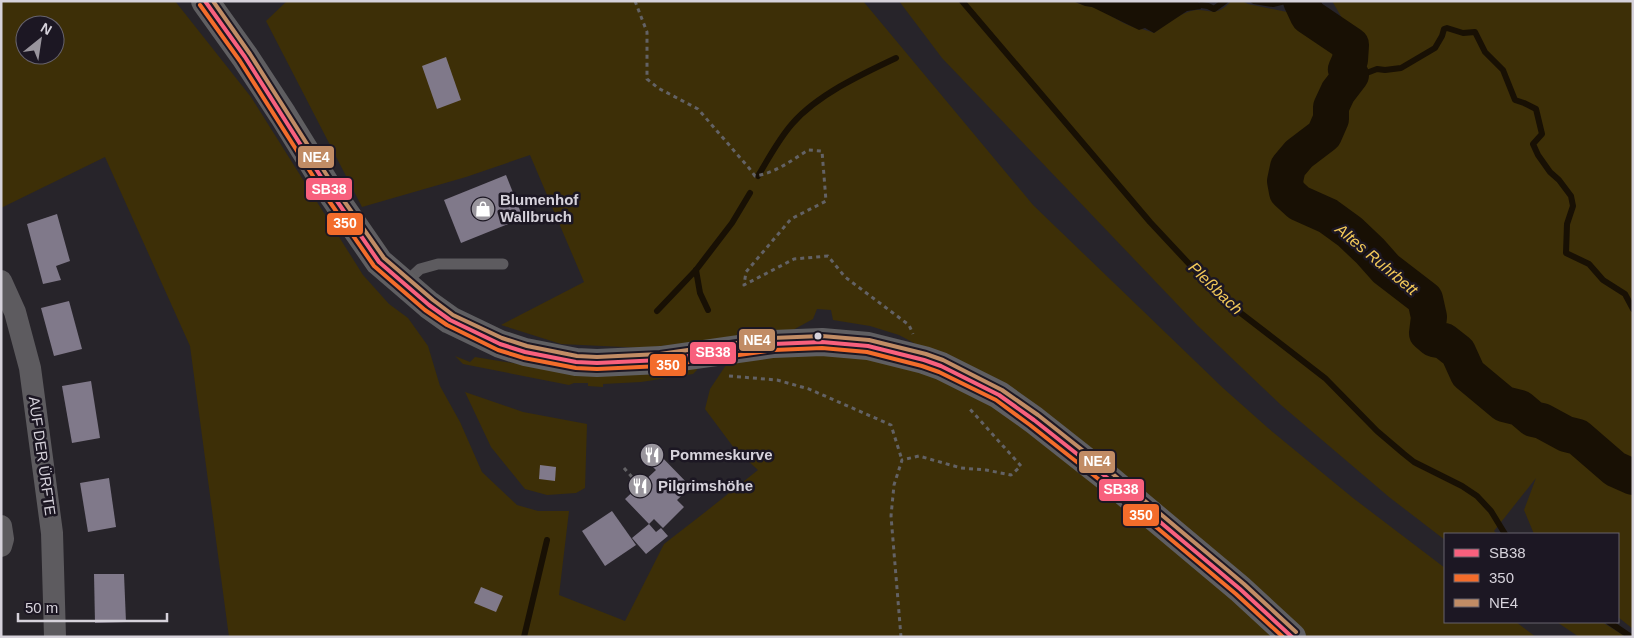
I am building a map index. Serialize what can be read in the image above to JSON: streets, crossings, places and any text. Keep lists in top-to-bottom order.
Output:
{
  "streets": {
    "street": ["AUF DER ÜRFTE"]
  },
  "water": ["Altes Ruhrbett", "Pleßbach"],
  "places": {
    "shop": ["Blumenhof Wallbruch"],
    "restaurant": ["Pommeskurve", "Pilgrimshöhe"]
  },
  "lines": ["transit line SB38", "transit line NE4", "transit line 350"],
  "legend": ["SB38", "350", "NE4"],
  "scale_bar": "50 m",
  "north": "top right"
}
